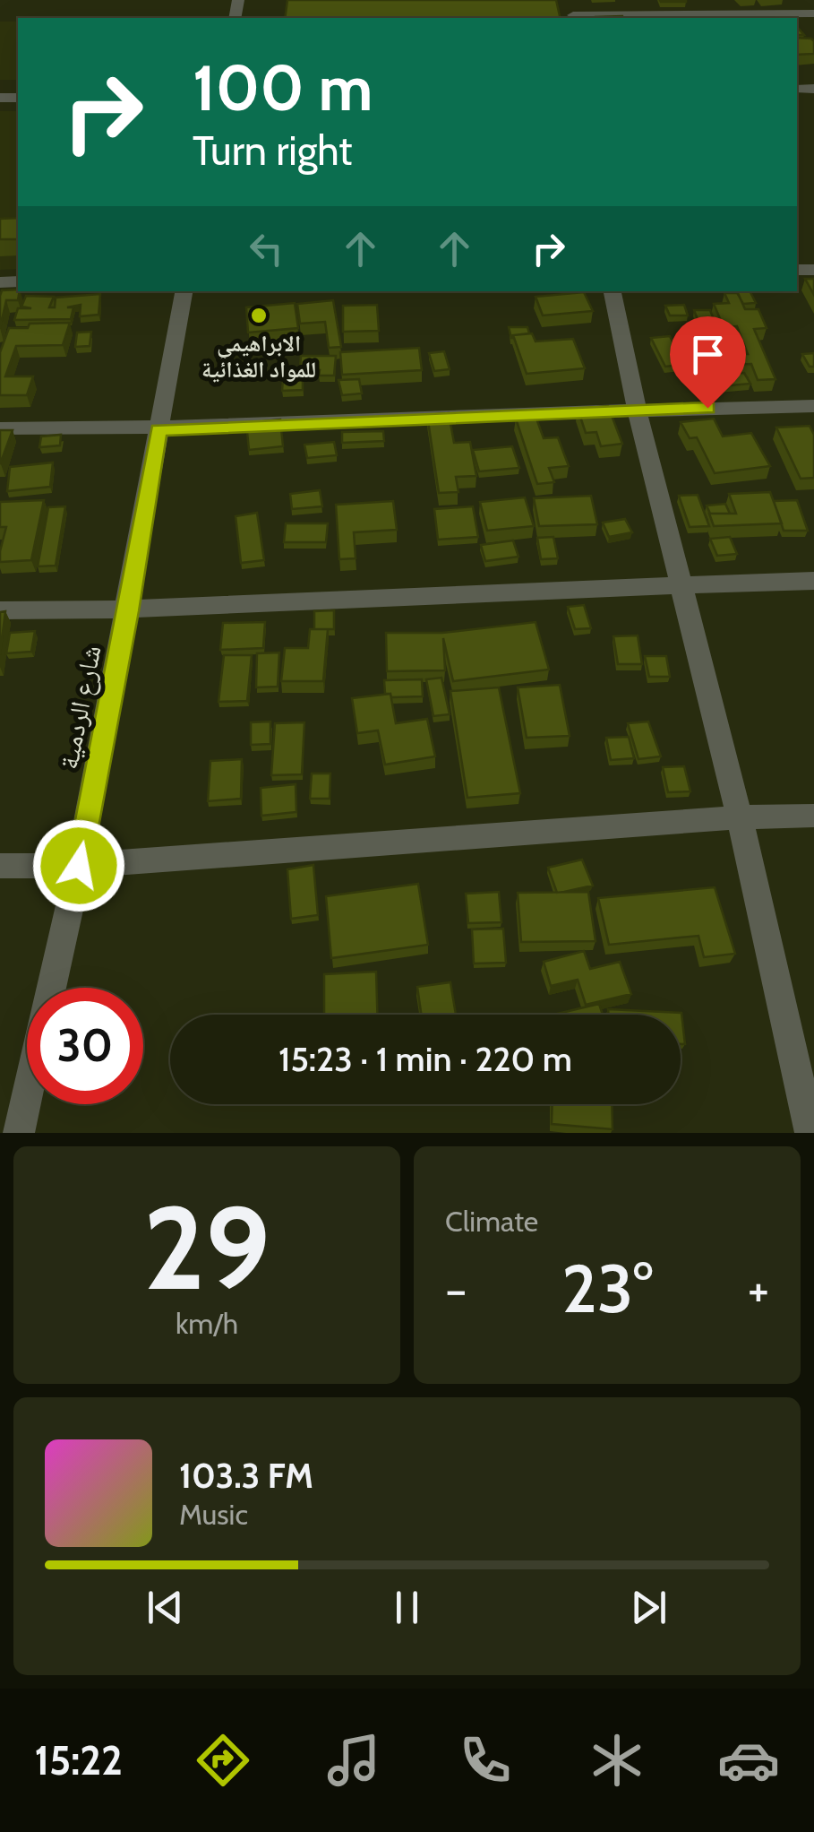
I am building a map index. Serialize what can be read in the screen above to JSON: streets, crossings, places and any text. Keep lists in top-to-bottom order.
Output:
{
  "streets": {
    "street": ["شارع الردمية"]
  },
  "places": ["الابراهيمي للمواد الغذائية"],
  "page": {
    "turn": ["100 m", "Turn right"],
    "limit": "30",
    "trip": "15:23 · 1 min · 220 m",
    "tile": [
      ["29", "km/h"],
      "Climate"
    ],
    "heat": ["−", "23°", "+"],
    "song": ["103.3 FM", "Music"],
    "tabs": "15:22"
  }
}
